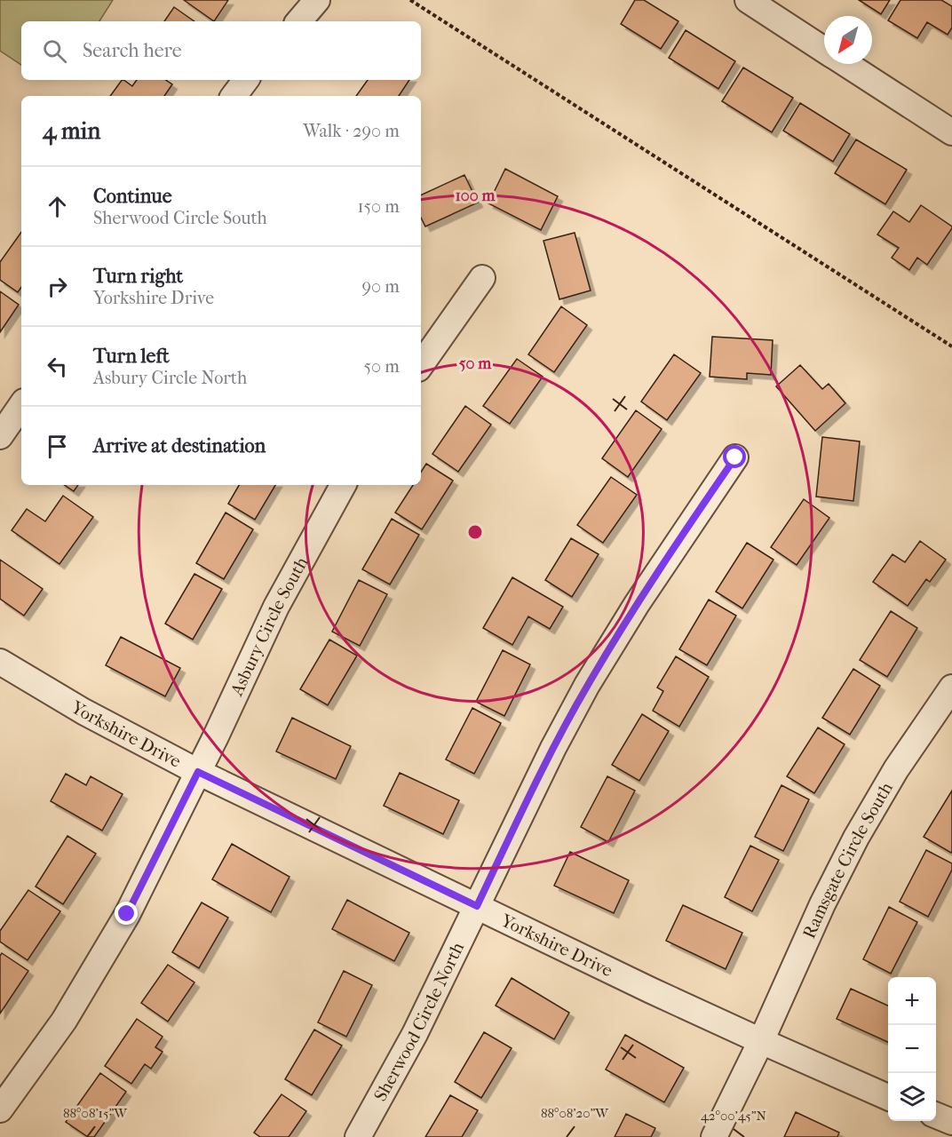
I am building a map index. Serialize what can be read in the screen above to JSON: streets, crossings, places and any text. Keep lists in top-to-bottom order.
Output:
{
  "streets": {
    "street": [
      "Asbury Circle South",
      "Yorkshire Drive",
      "Ramsgate Circle South",
      "Sherwood Circle North"
    ]
  },
  "crossings": [
    ["Asbury Circle South", "Yorkshire Drive"],
    ["Yorkshire Drive", "Ramsgate Circle South"],
    ["Yorkshire Drive", "Sherwood Circle North"]
  ],
  "north": "bottom left",
  "page": {
    "search": "Search here",
    "heading": ["4 min", "Walk · 290 m"],
    "list": [
      ["Continue", "Sherwood Circle South", "150 m"],
      ["Turn right", "Yorkshire Drive", "90 m"],
      ["Turn left", "Asbury Circle North", "50 m"],
      "Arrive at destination"
    ],
    "map_buttons": ["+", "−"]
  },
  "coordinates": ["88°08'15\"W", "88°08'20\"W", "42°00'45\"N"],
  "rings": ["100 m", "50 m"]
}
